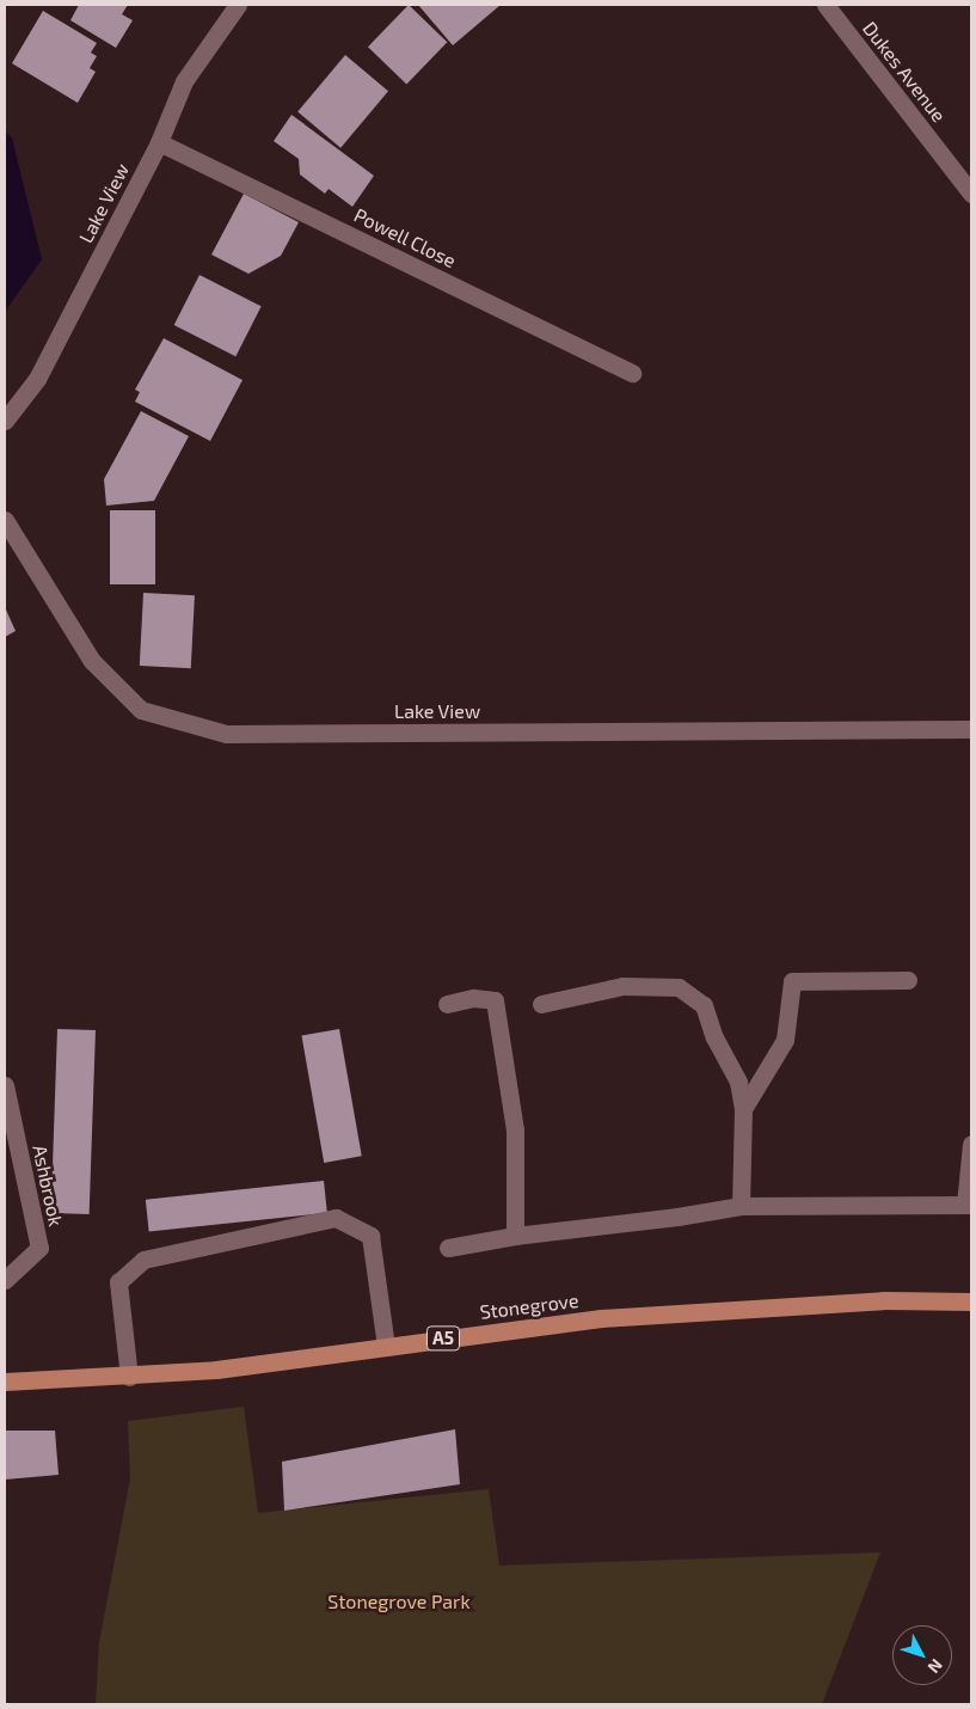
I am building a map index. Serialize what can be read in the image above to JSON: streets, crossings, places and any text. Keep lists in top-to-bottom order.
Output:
{
  "streets": {
    "main road": ["Stonegrove", "A5"],
    "street": [
      "Dukes Avenue",
      "Lake View",
      "Powell Close",
      "Ashbrook"
    ]
  },
  "crossings": [
    ["Lake View", "Powell Close"]
  ],
  "parks": ["Stonegrove Park"],
  "north": "bottom right"
}
